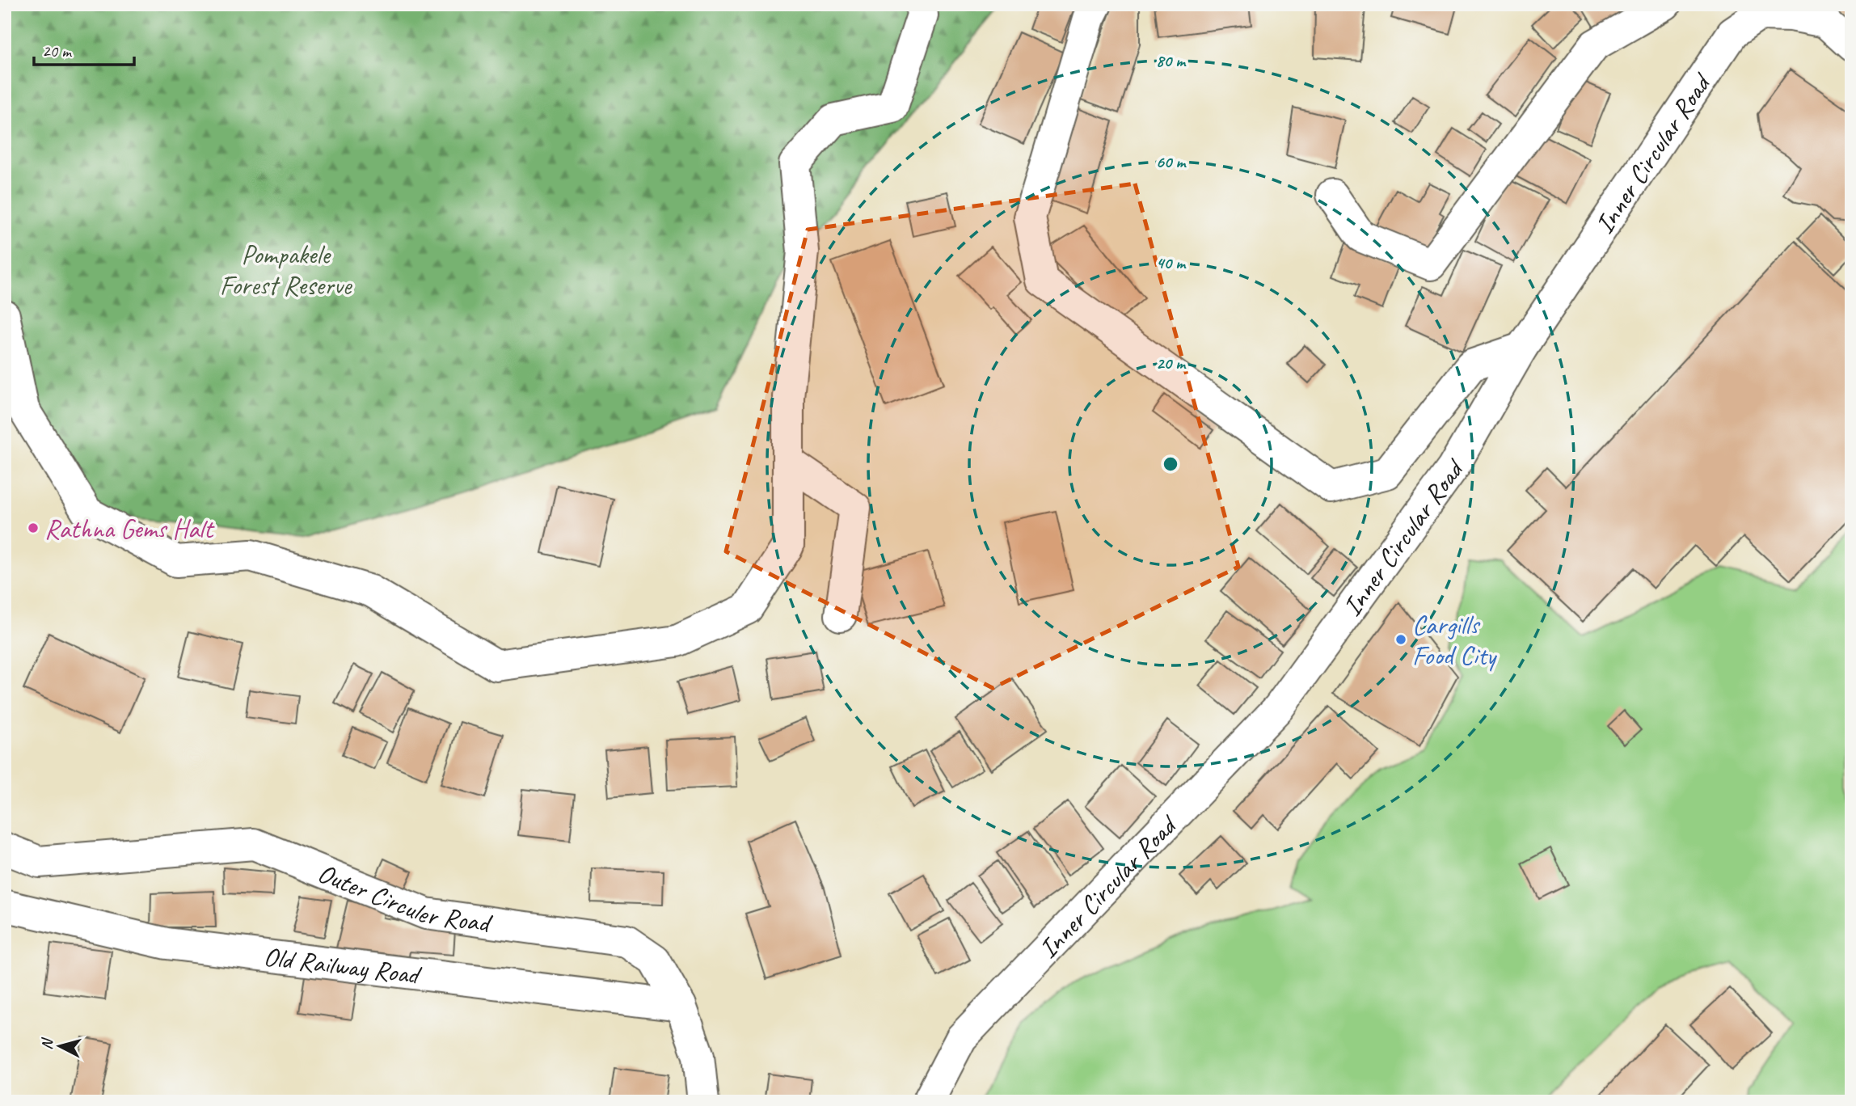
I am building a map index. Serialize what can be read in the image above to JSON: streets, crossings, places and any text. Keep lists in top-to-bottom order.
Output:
{
  "streets": {
    "street": ["Inner Circular Road", "Outer Circuler Road", "Old Railway Road"]
  },
  "crossings": [
    ["Outer Circuler Road", "Old Railway Road"]
  ],
  "parks": ["Pompakele Forest Reserve"],
  "places": ["Rathna Gems Halt", "Cargills Food City"],
  "scale_bar": "20 m",
  "north": "left",
  "rings": [
    "80 m",
    "60 m",
    "40 m",
    "20 m"
  ]
}
